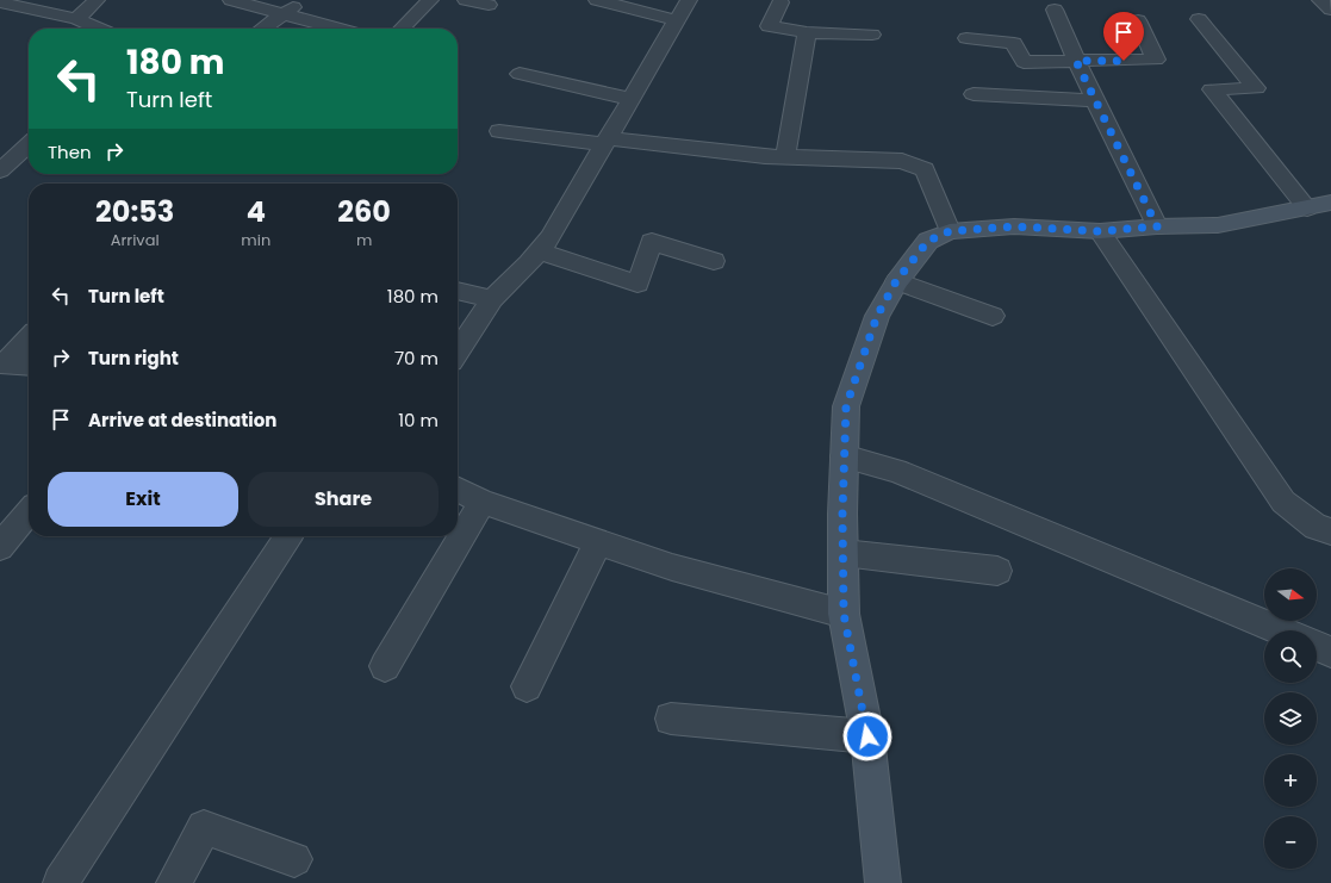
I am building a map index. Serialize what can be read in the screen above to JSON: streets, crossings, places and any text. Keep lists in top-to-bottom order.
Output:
{
  "north": "right",
  "page": {
    "turn": ["180 m", "Turn left"],
    "then": "Then",
    "eta": [
      "20:53",
      "Arrival",
      "4",
      "min",
      "260",
      "m"
    ],
    "list": [
      {
        "name": "Turn left",
        "value": "180 m"
      },
      {
        "name": "Turn right",
        "value": "70 m"
      },
      {
        "name": "Arrive at destination",
        "value": "10 m"
      }
    ],
    "buttons": ["Exit", "Share"],
    "map_buttons": ["+", "−"]
  }
}
